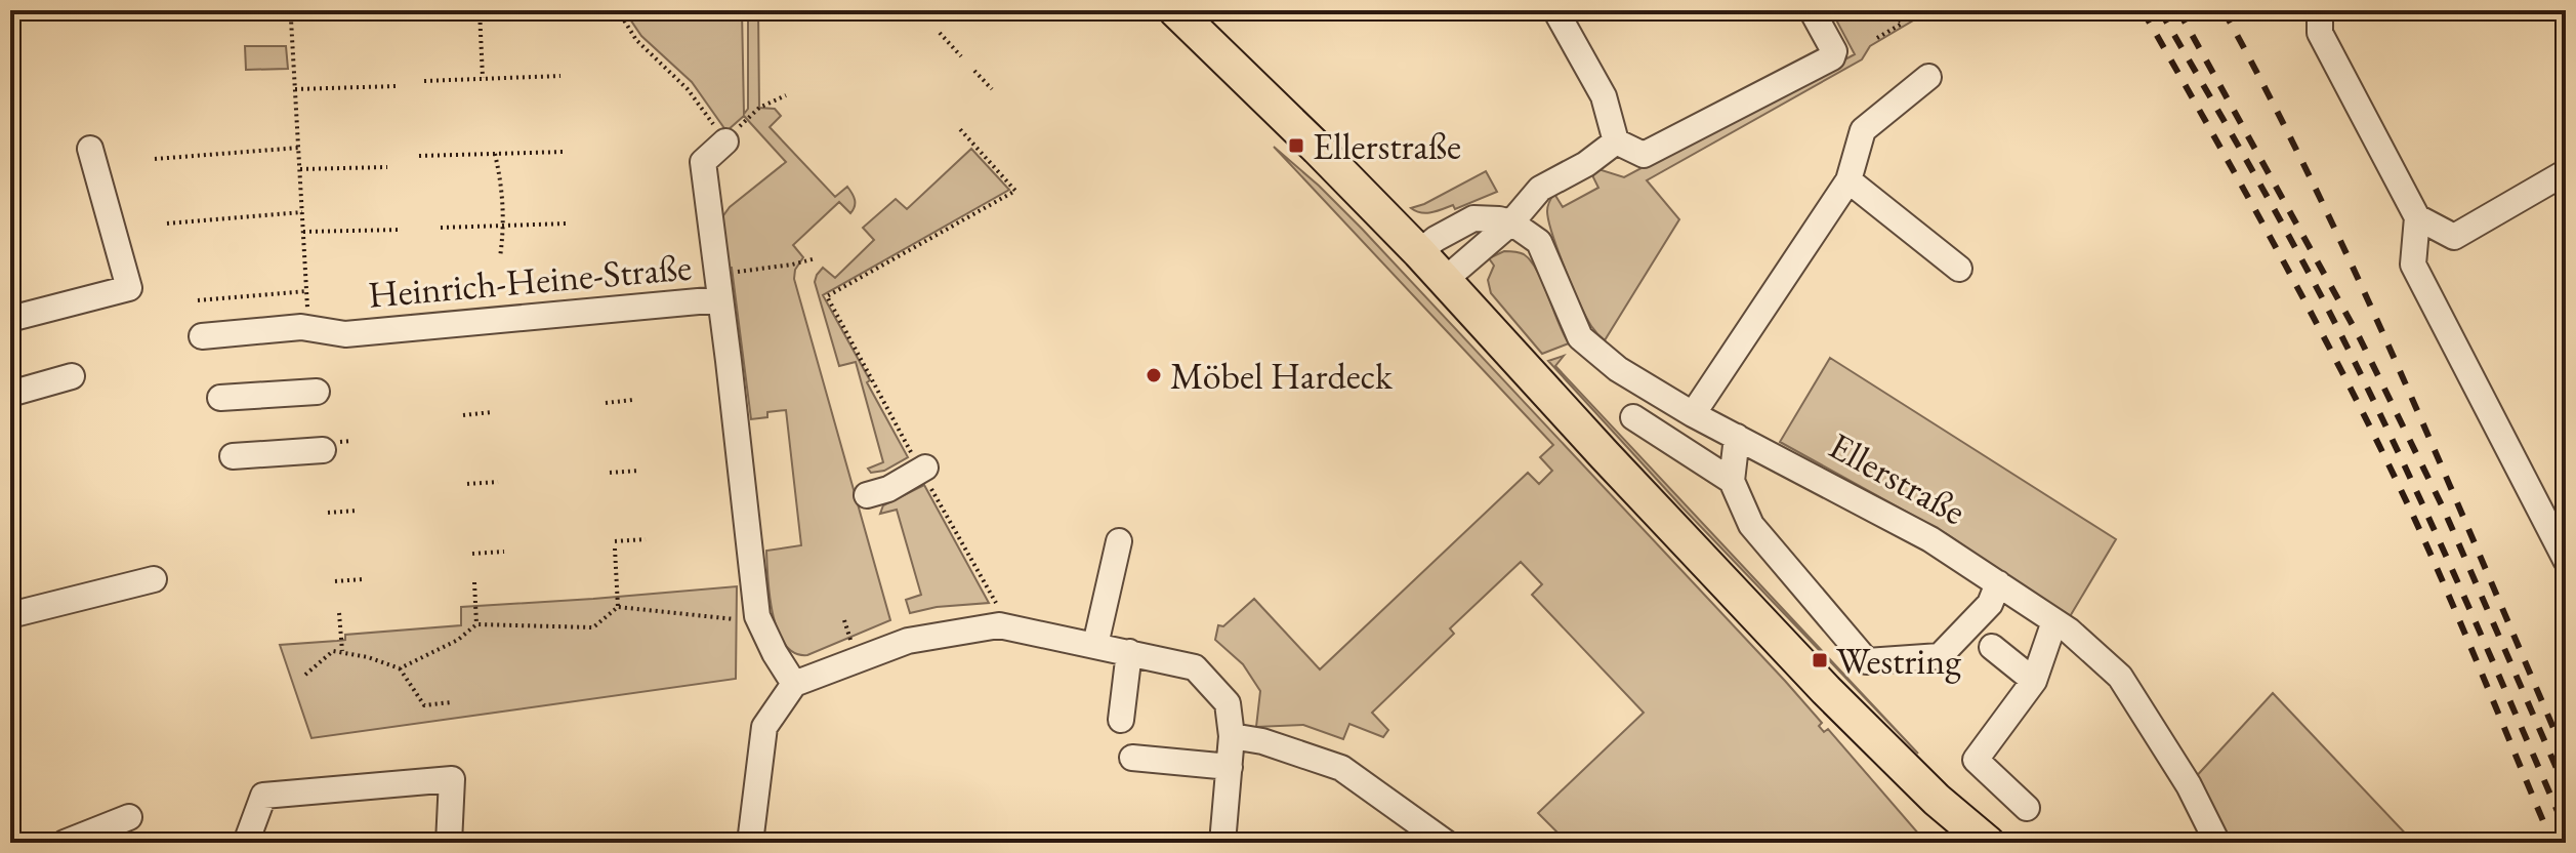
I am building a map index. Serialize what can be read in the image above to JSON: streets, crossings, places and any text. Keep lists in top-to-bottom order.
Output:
{
  "streets": {
    "street": ["Heinrich-Heine-Straße", "Ellerstraße"]
  },
  "places": {
    "transit": ["Ellerstraße", "Westring"],
    "other": ["Möbel Hardeck"]
  }
}
